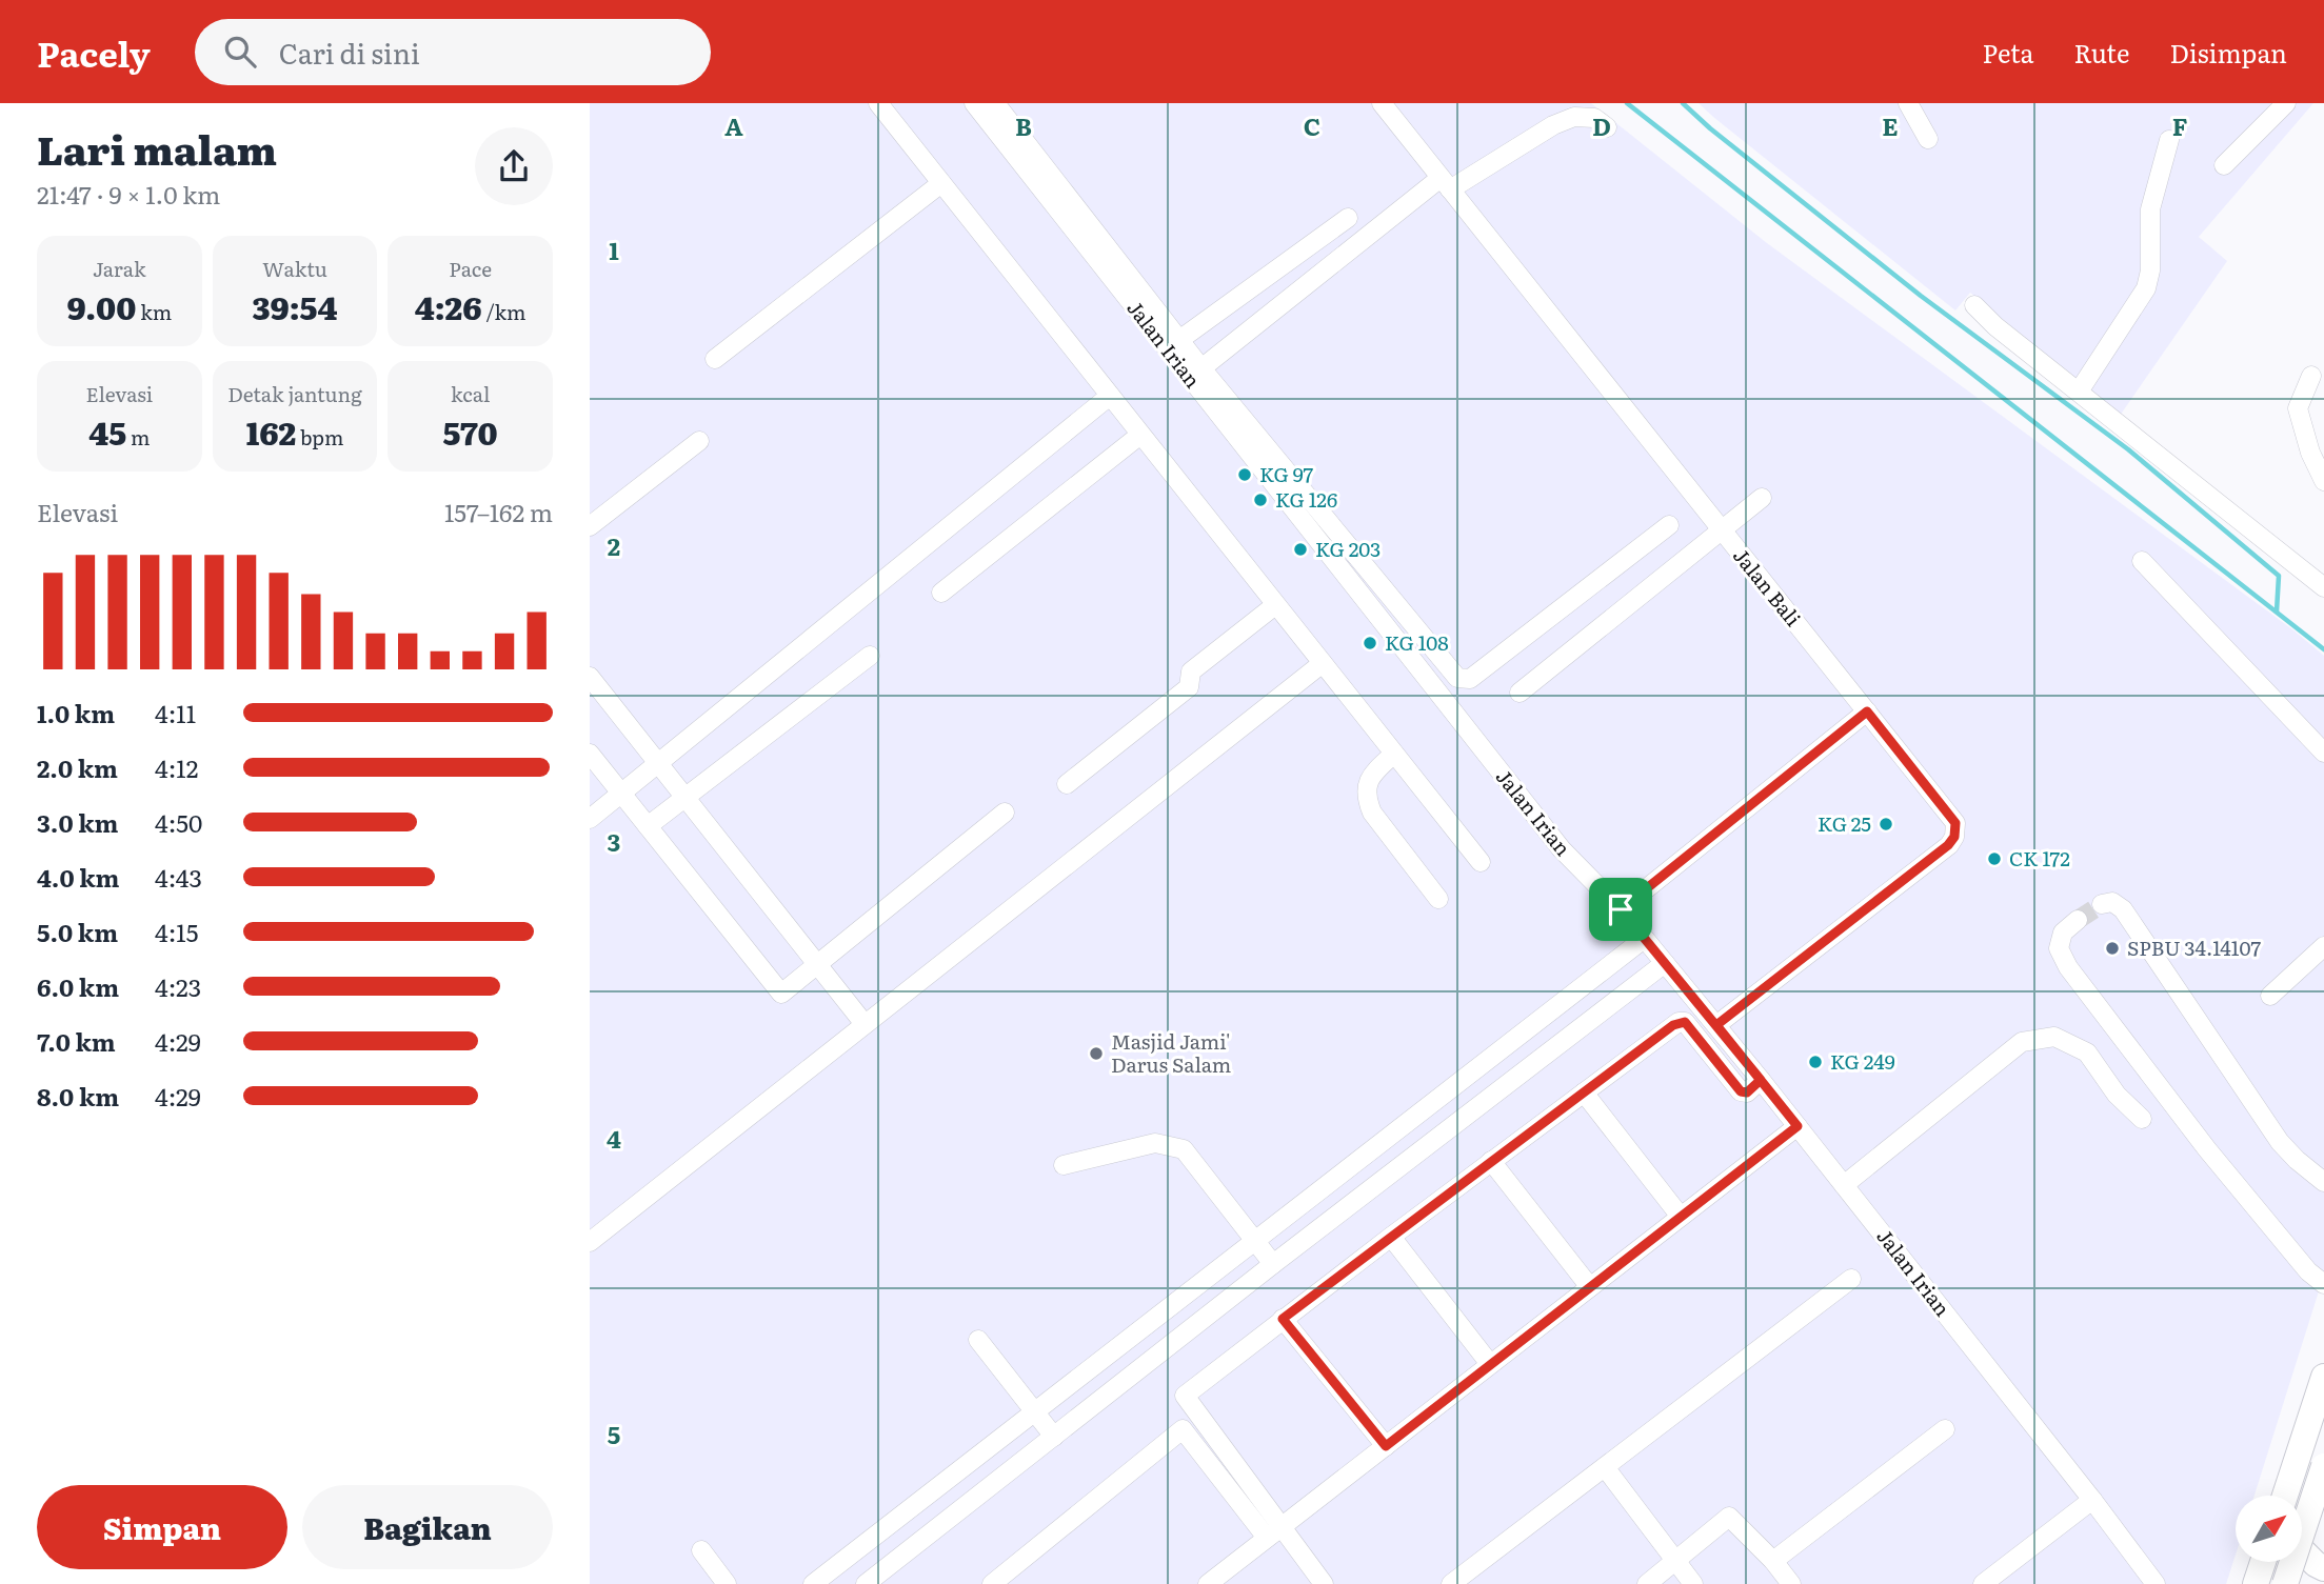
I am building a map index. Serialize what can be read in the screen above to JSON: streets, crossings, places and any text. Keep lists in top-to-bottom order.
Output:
{
  "streets": {
    "lane": ["Jalan Irian", "Jalan Bali"]
  },
  "crossings": [
    ["Jalan Irian", "Jalan Bali"]
  ],
  "places": [
    "KG 97",
    "KG 126",
    "KG 203",
    "KG 108",
    "KG 25",
    "CK 172",
    "SPBU 34.14107",
    "Masjid Jami' Darus Salam",
    "KG 249"
  ],
  "north": "top right",
  "page": {
    "header": "Pacely",
    "search": "Cari di sini",
    "nav": ["Peta", "Rute", "Disimpan"],
    "heading": ["Lari malam", "21:47 · 9 × 1.0 km"],
    "stats": [
      ["Jarak", "9.00 km"],
      ["Waktu", "39:54"],
      ["Pace", "4:26 /km"],
      ["Elevasi", "45 m"],
      ["Detak jantung", "162 bpm"],
      ["kcal", "570"]
    ],
    "chart": ["Elevasi", "157–162 m"],
    "list": [
      {
        "name": "1.0 km",
        "note": "4:11"
      },
      {
        "name": "2.0 km",
        "note": "4:12"
      },
      {
        "name": "3.0 km",
        "note": "4:50"
      },
      {
        "name": "4.0 km",
        "note": "4:43"
      },
      {
        "name": "5.0 km",
        "note": "4:15"
      },
      {
        "name": "6.0 km",
        "note": "4:23"
      },
      {
        "name": "7.0 km",
        "note": "4:29"
      },
      {
        "name": "8.0 km",
        "note": "4:29"
      }
    ],
    "buttons": ["Simpan", "Bagikan"]
  },
  "grid": {
    "columns": [
      "A",
      "B",
      "C",
      "D",
      "E",
      "F"
    ],
    "rows": [
      "1",
      "2",
      "3",
      "4",
      "5"
    ]
  }
}
